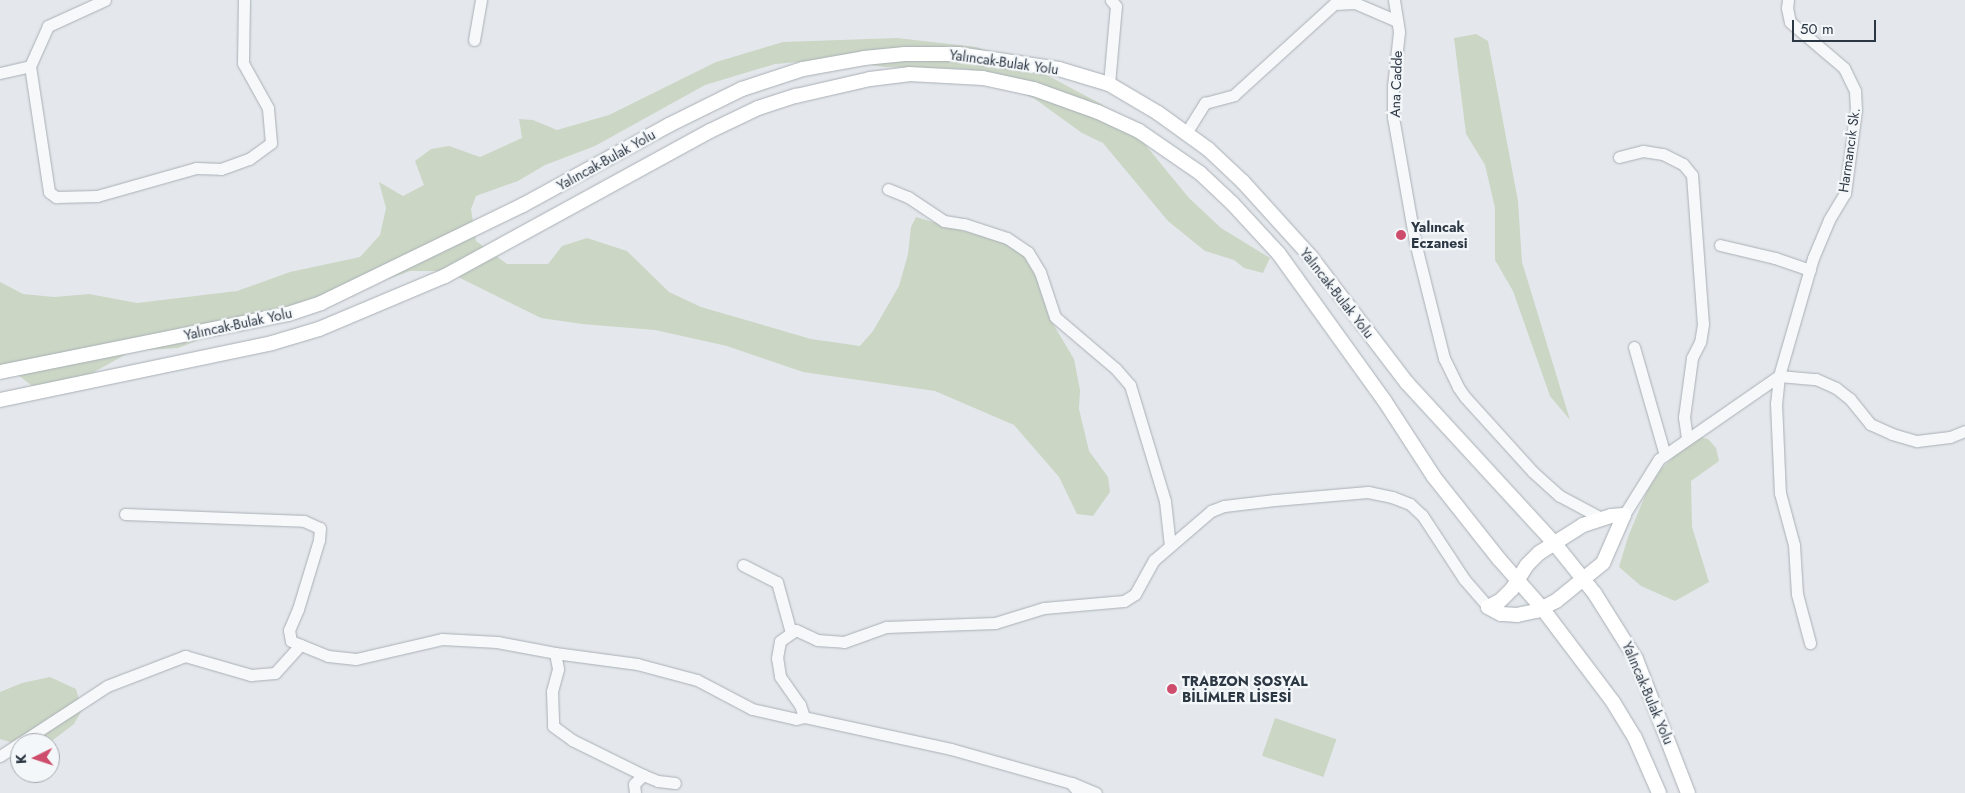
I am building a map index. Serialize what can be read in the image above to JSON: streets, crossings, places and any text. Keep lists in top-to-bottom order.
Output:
{
  "streets": {
    "main road": ["Yalıncak-Bulak Yolu"],
    "street": ["Ana Cadde", "Harmancık Sk."]
  },
  "places": ["Yalıncak Eczanesi", "TRABZON SOSYAL BİLİMLER LİSESİ"],
  "scale_bar": "50 m",
  "north": "left"
}
